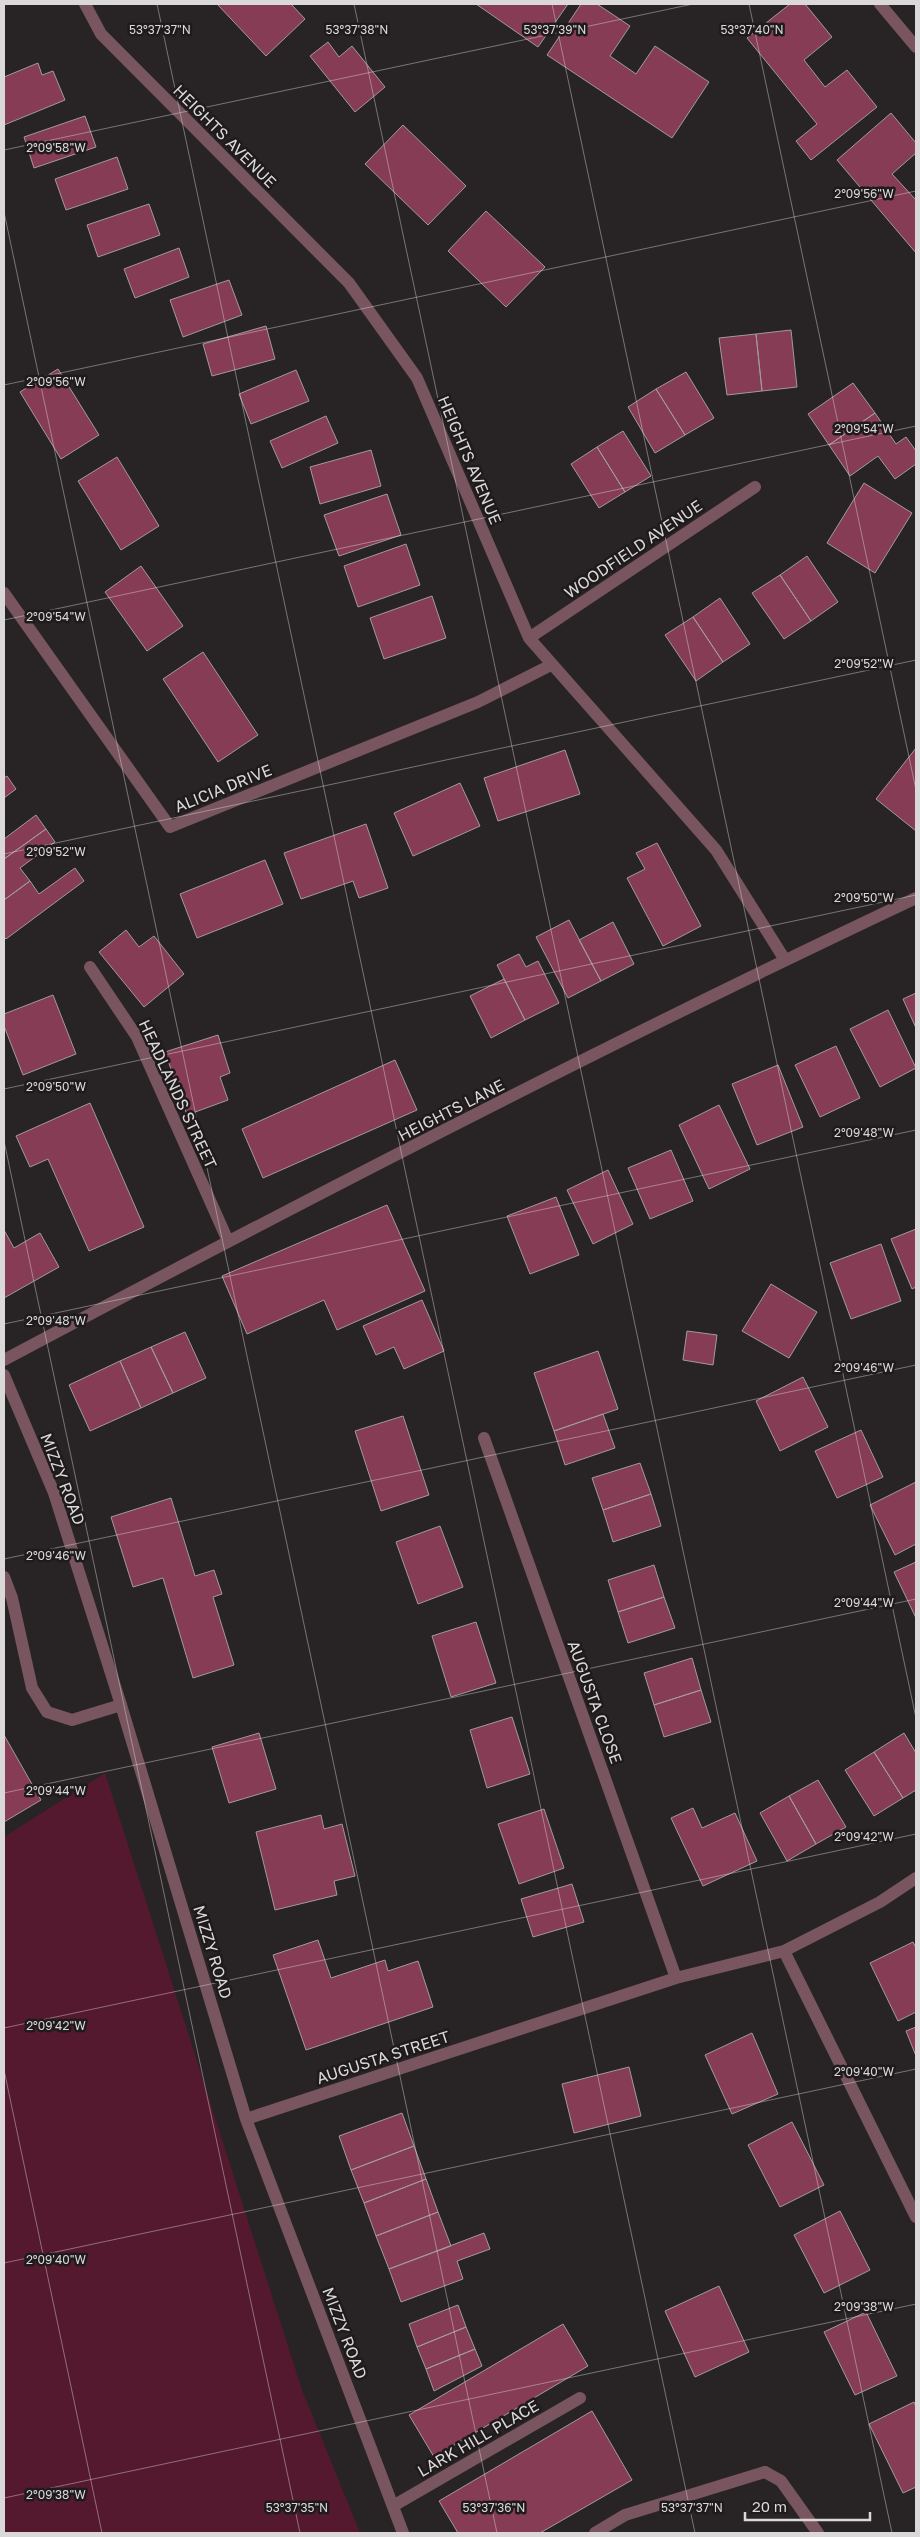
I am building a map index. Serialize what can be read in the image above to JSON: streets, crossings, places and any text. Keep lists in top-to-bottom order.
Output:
{
  "streets": {
    "street": [
      "HEIGHTS AVENUE",
      "WOODFIELD AVENUE",
      "ALICIA DRIVE",
      "HEADLANDS STREET",
      "HEIGHTS LANE",
      "MIZZY ROAD",
      "AUGUSTA CLOSE",
      "AUGUSTA STREET",
      "LARK HILL PLACE"
    ]
  },
  "crossings": [
    ["HEIGHTS AVENUE", "WOODFIELD AVENUE"],
    ["HEIGHTS AVENUE", "ALICIA DRIVE"],
    ["HEIGHTS AVENUE", "HEIGHTS LANE"],
    ["HEADLANDS STREET", "HEIGHTS LANE"],
    ["MIZZY ROAD", "AUGUSTA STREET"],
    ["MIZZY ROAD", "LARK HILL PLACE"],
    ["AUGUSTA CLOSE", "AUGUSTA STREET"]
  ],
  "scale_bar": "20 m",
  "coordinates": [
    "53°37'37\"N",
    "53°37'38\"N",
    "53°37'39\"N",
    "53°37'40\"N",
    "2°09'58\"W",
    "2°09'56\"W",
    "2°09'54\"W",
    "2°09'52\"W",
    "2°09'50\"W",
    "2°09'48\"W",
    "2°09'46\"W",
    "2°09'44\"W",
    "2°09'42\"W",
    "2°09'40\"W",
    "2°09'38\"W",
    "53°37'35\"N",
    "53°37'36\"N"
  ]
}
